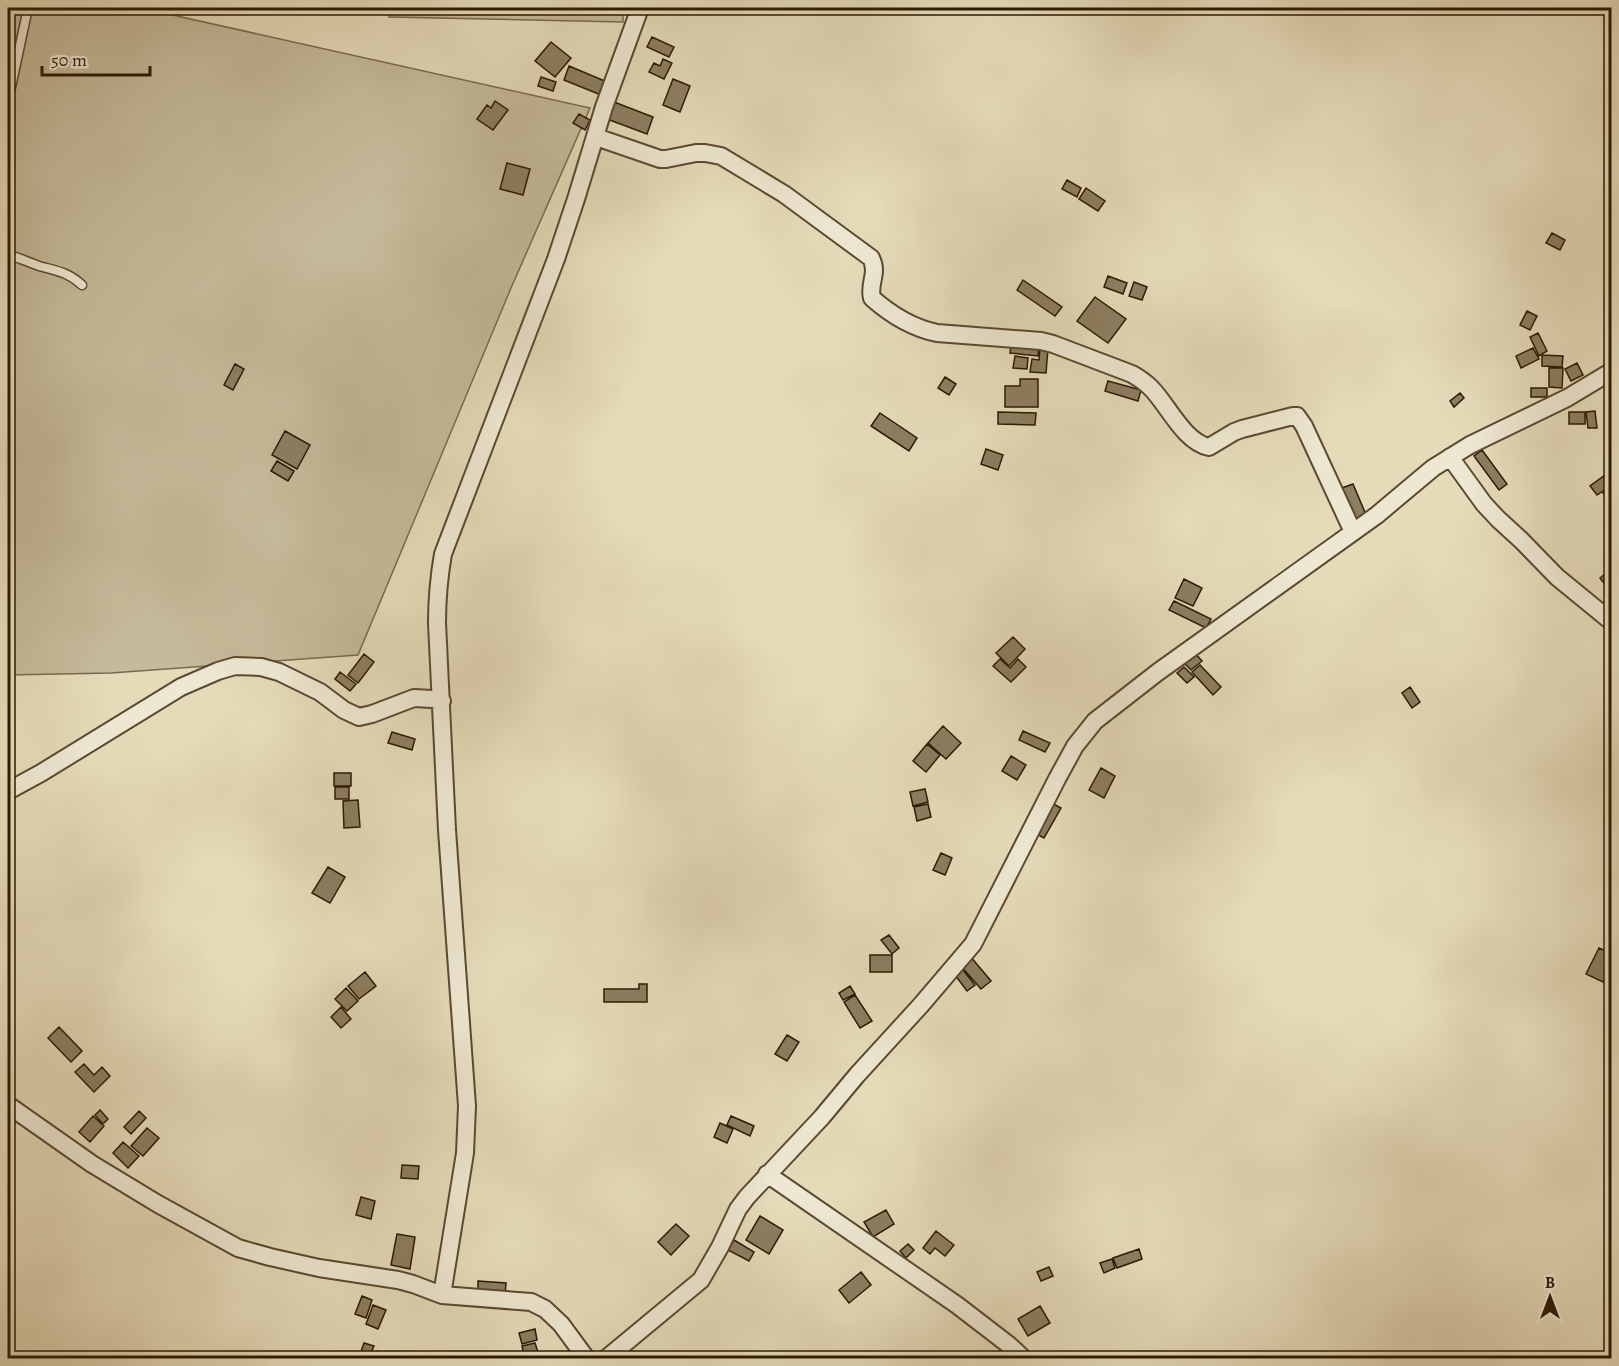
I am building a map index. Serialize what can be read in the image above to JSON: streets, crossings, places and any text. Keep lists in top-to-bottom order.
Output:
{
  "scale_bar": "50 m",
  "north": "top"
}
